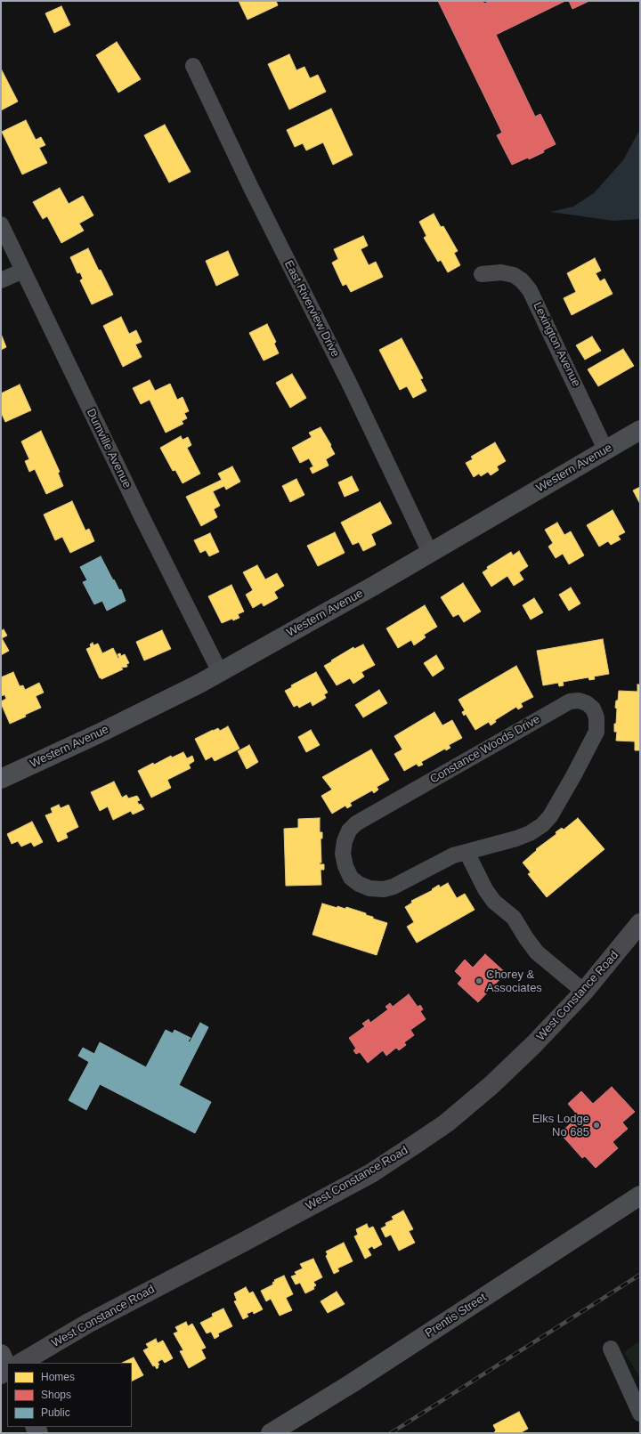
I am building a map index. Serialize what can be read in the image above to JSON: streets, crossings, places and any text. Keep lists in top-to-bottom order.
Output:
{
  "streets": {
    "main road": ["West Constance Road"],
    "street": [
      "East Riverview Drive",
      "Lexington Avenue",
      "Dumville Avenue",
      "Western Avenue",
      "Constance Woods Drive",
      "Prentis Street"
    ]
  },
  "crossings": [
    ["East Riverview Drive", "Western Avenue"],
    ["Lexington Avenue", "Western Avenue"],
    ["Dumville Avenue", "Western Avenue"]
  ],
  "places": ["Chorey & Associates", "Elks Lodge No 685"],
  "legend": ["Homes", "Shops", "Public"]
}
